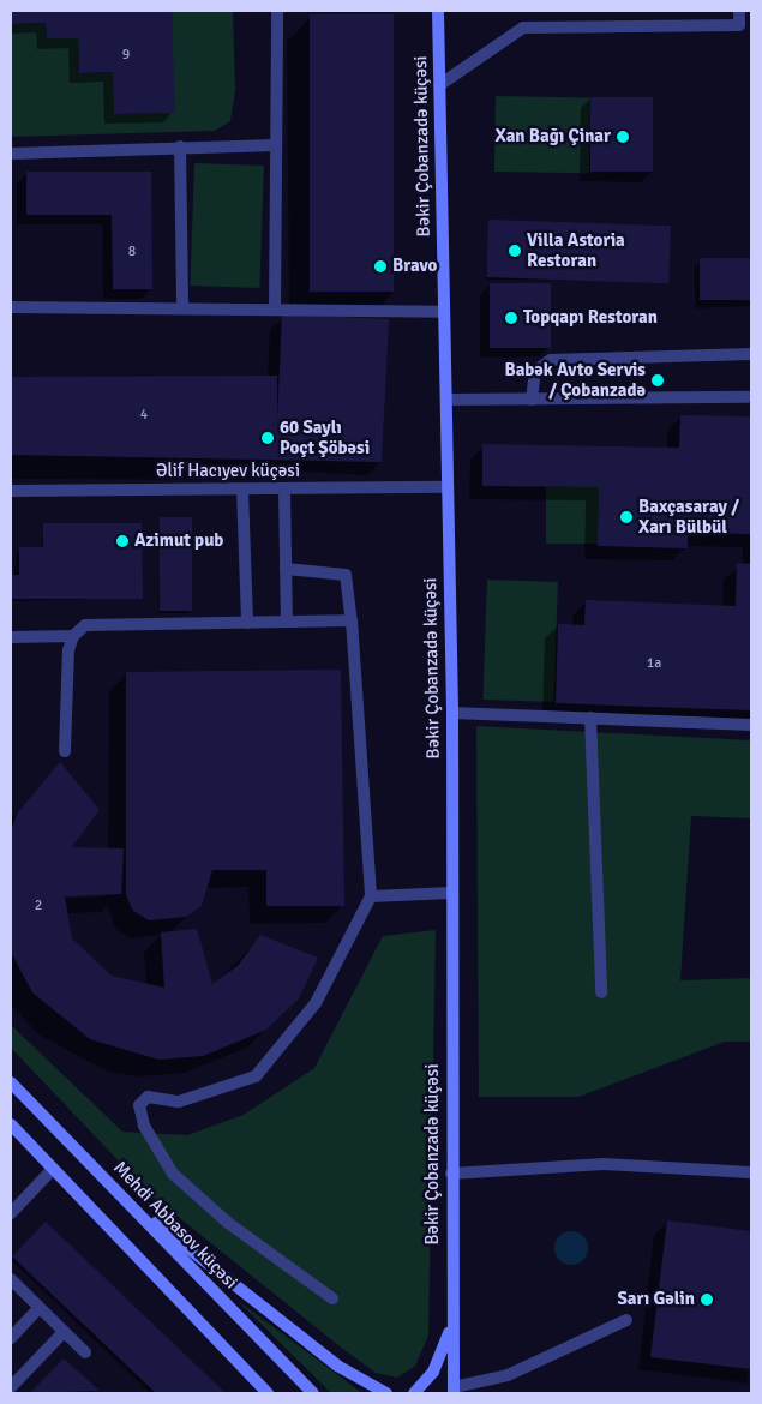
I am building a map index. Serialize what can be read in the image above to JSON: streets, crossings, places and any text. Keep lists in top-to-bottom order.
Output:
{
  "streets": {
    "street": ["Bəkir Çobanzadə küçəsi", "Mehdi Abbasov küçəsi"],
    "lane": ["Əlif Hacıyev küçəsi"]
  },
  "crossings": [
    ["Bəkir Çobanzadə küçəsi", "Əlif Hacıyev küçəsi"]
  ],
  "places": [
    "Xan Bağı Çinar",
    "Villa Astoria Restoran",
    "Bravo",
    "Topqapı Restoran",
    "Babək Avto Servis / Çobanzadə",
    "60 Saylı Poçt Şöbəsi",
    "Baxçasaray / Xarı Bülbül",
    "Azimut pub",
    "Sarı Gəlin"
  ],
  "house_numbers": [
    "9",
    "8",
    "4",
    "1a",
    "2"
  ]
}
